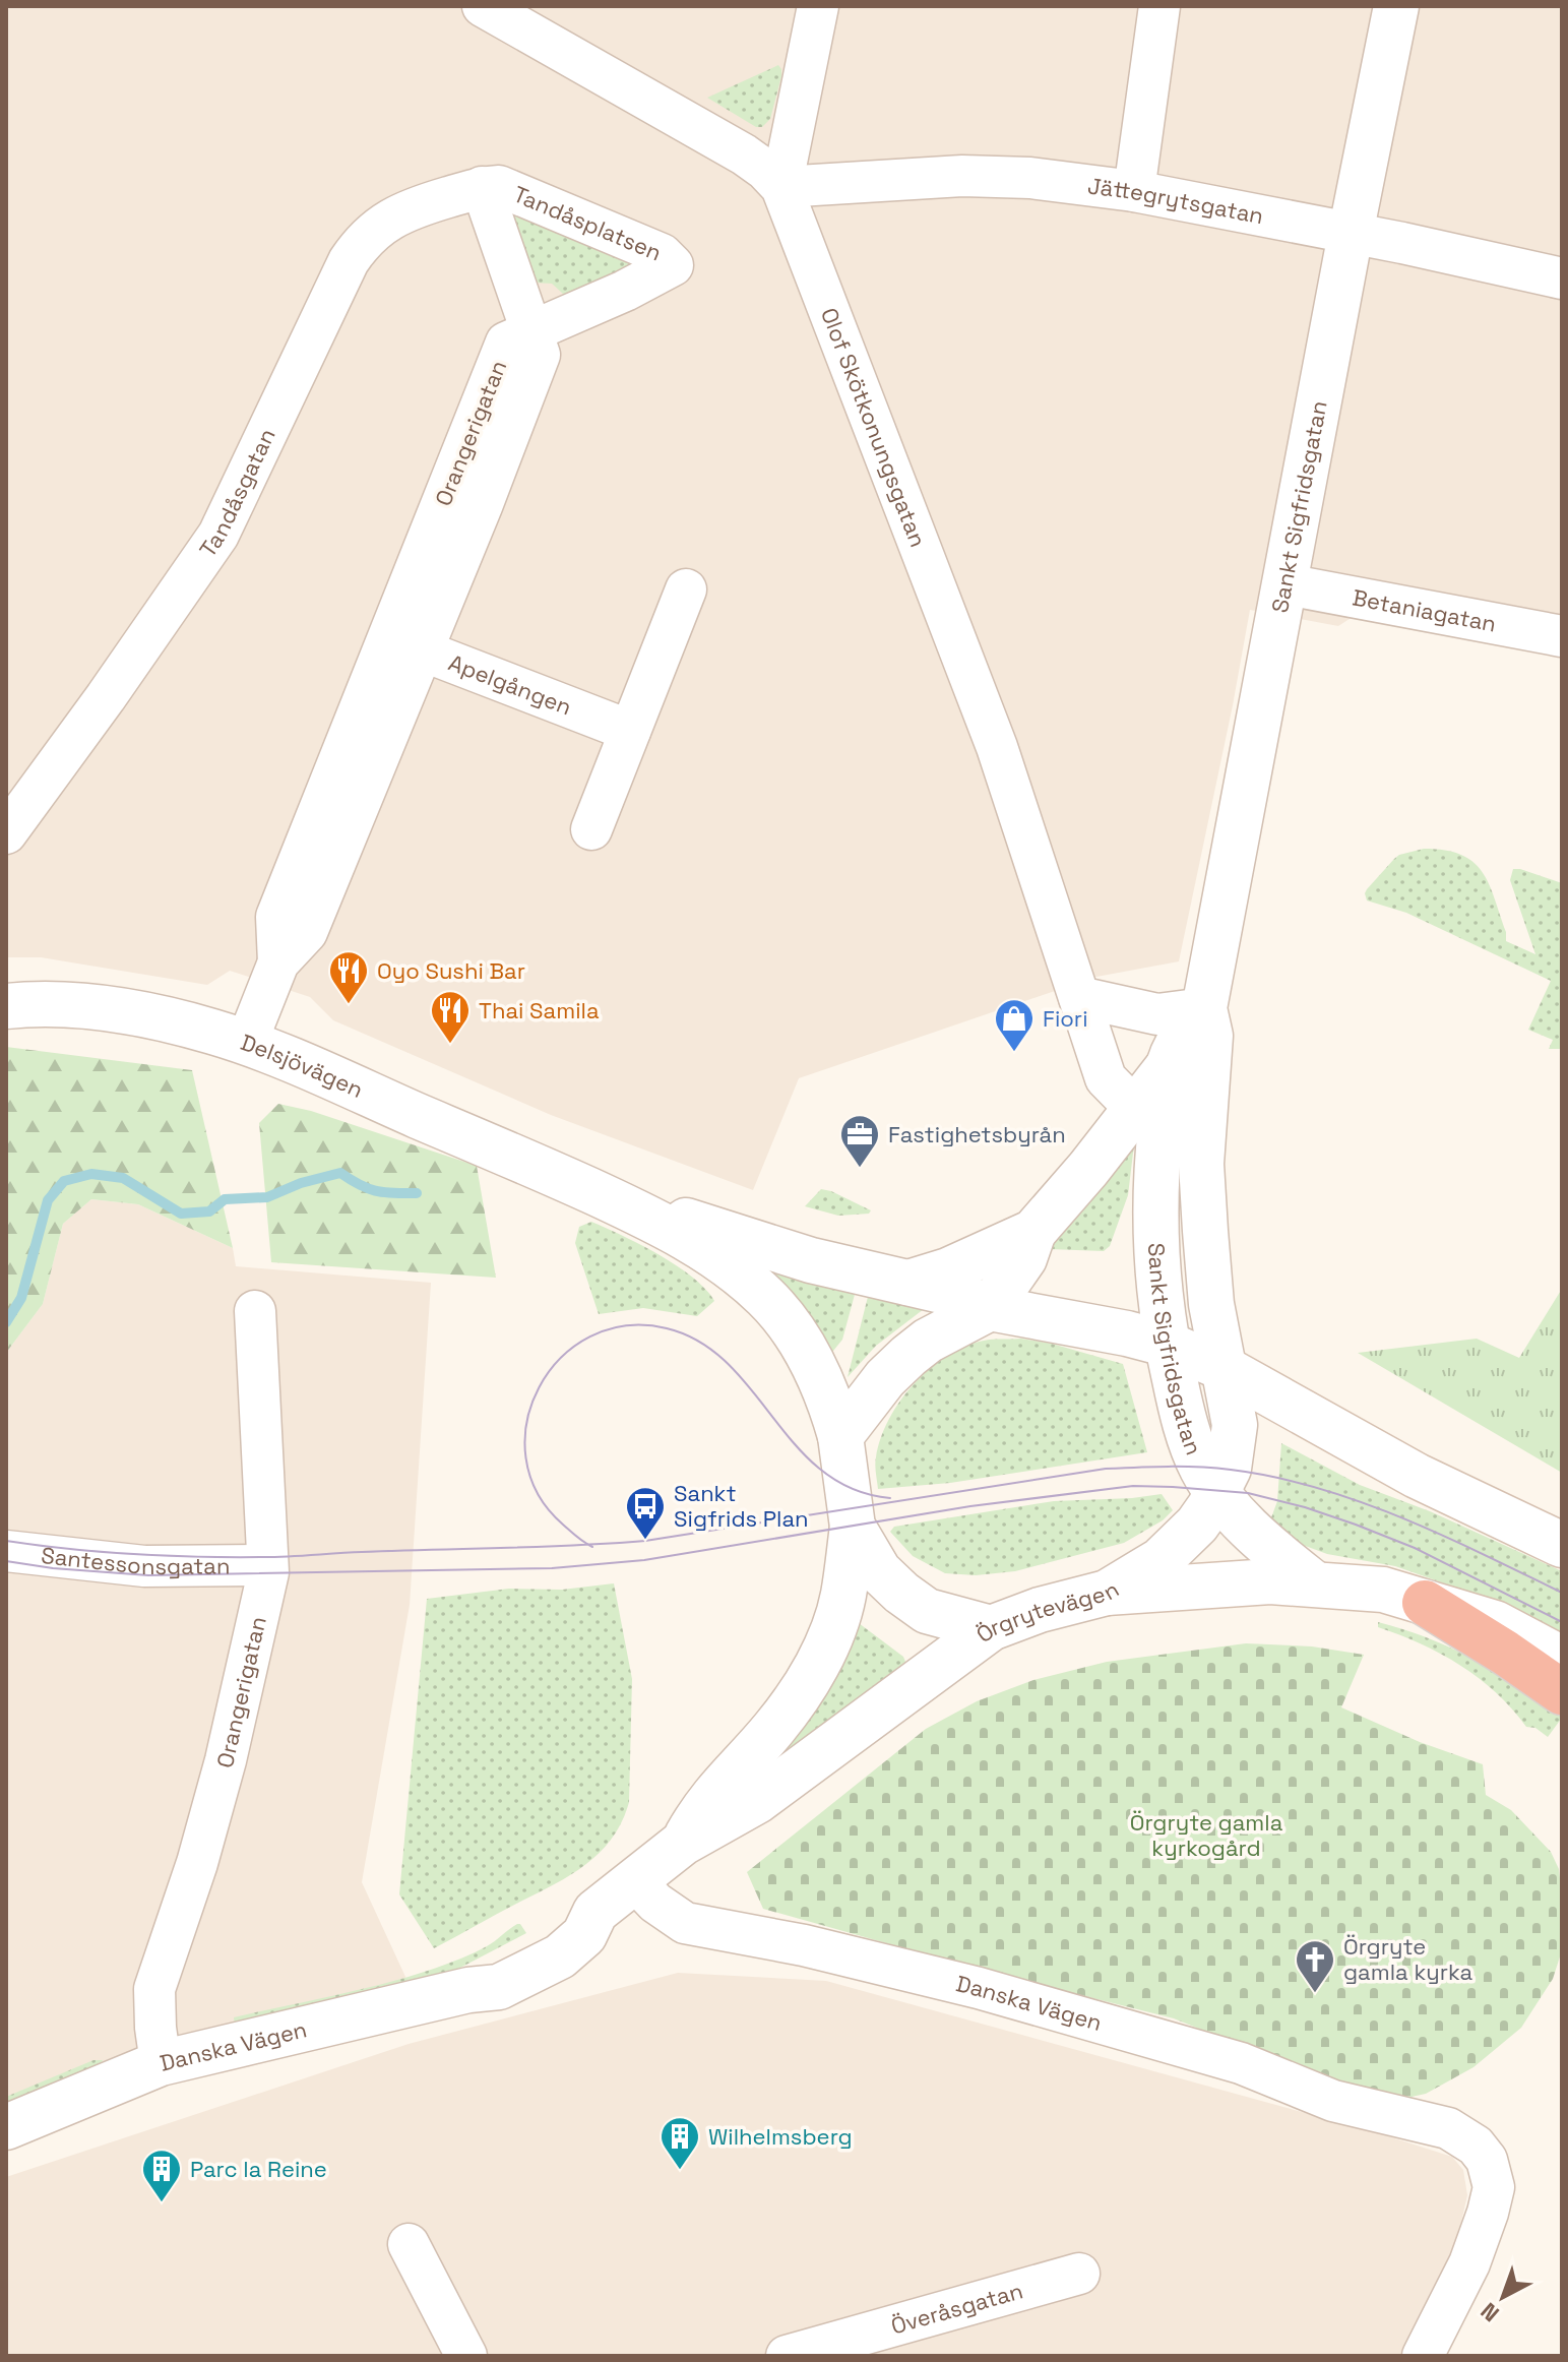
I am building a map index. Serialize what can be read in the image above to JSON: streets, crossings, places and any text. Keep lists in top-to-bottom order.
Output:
{
  "streets": {
    "street": [
      "Jättegrytsgatan",
      "Tandåsplatsen",
      "Olof Skötkonungsgatan",
      "Orangerigatan",
      "Tandåsgatan",
      "Sankt Sigfridsgatan",
      "Betaniagatan",
      "Apelgången",
      "Delsjövägen",
      "Santessonsgatan",
      "Örgrytevägen",
      "Danska Vägen",
      "Överåsgatan"
    ]
  },
  "crossings": [
    ["Jättegrytsgatan", "Olof Skötkonungsgatan"],
    ["Jättegrytsgatan", "Sankt Sigfridsgatan"],
    ["Tandåsplatsen", "Orangerigatan"],
    ["Tandåsplatsen", "Tandåsgatan"],
    ["Olof Skötkonungsgatan", "Sankt Sigfridsgatan"],
    ["Orangerigatan", "Apelgången"],
    ["Orangerigatan", "Delsjövägen"],
    ["Orangerigatan", "Santessonsgatan"],
    ["Orangerigatan", "Danska Vägen"],
    ["Sankt Sigfridsgatan", "Betaniagatan"],
    ["Sankt Sigfridsgatan", "Delsjövägen"],
    ["Sankt Sigfridsgatan", "Örgrytevägen"],
    ["Örgrytevägen", "Danska Vägen"]
  ],
  "parks": ["Örgryte gamla kyrkogård"],
  "places": {
    "restaurant": ["Oyo Sushi Bar", "Thai Samila"],
    "shop": ["Fiori"],
    "office": ["Fastighetsbyrån"],
    "bus stop": ["Sankt Sigfrids Plan"],
    "church": ["Örgryte gamla kyrka"],
    "building": ["Wilhelmsberg", "Parc la Reine"]
  },
  "north": "bottom left"
}
